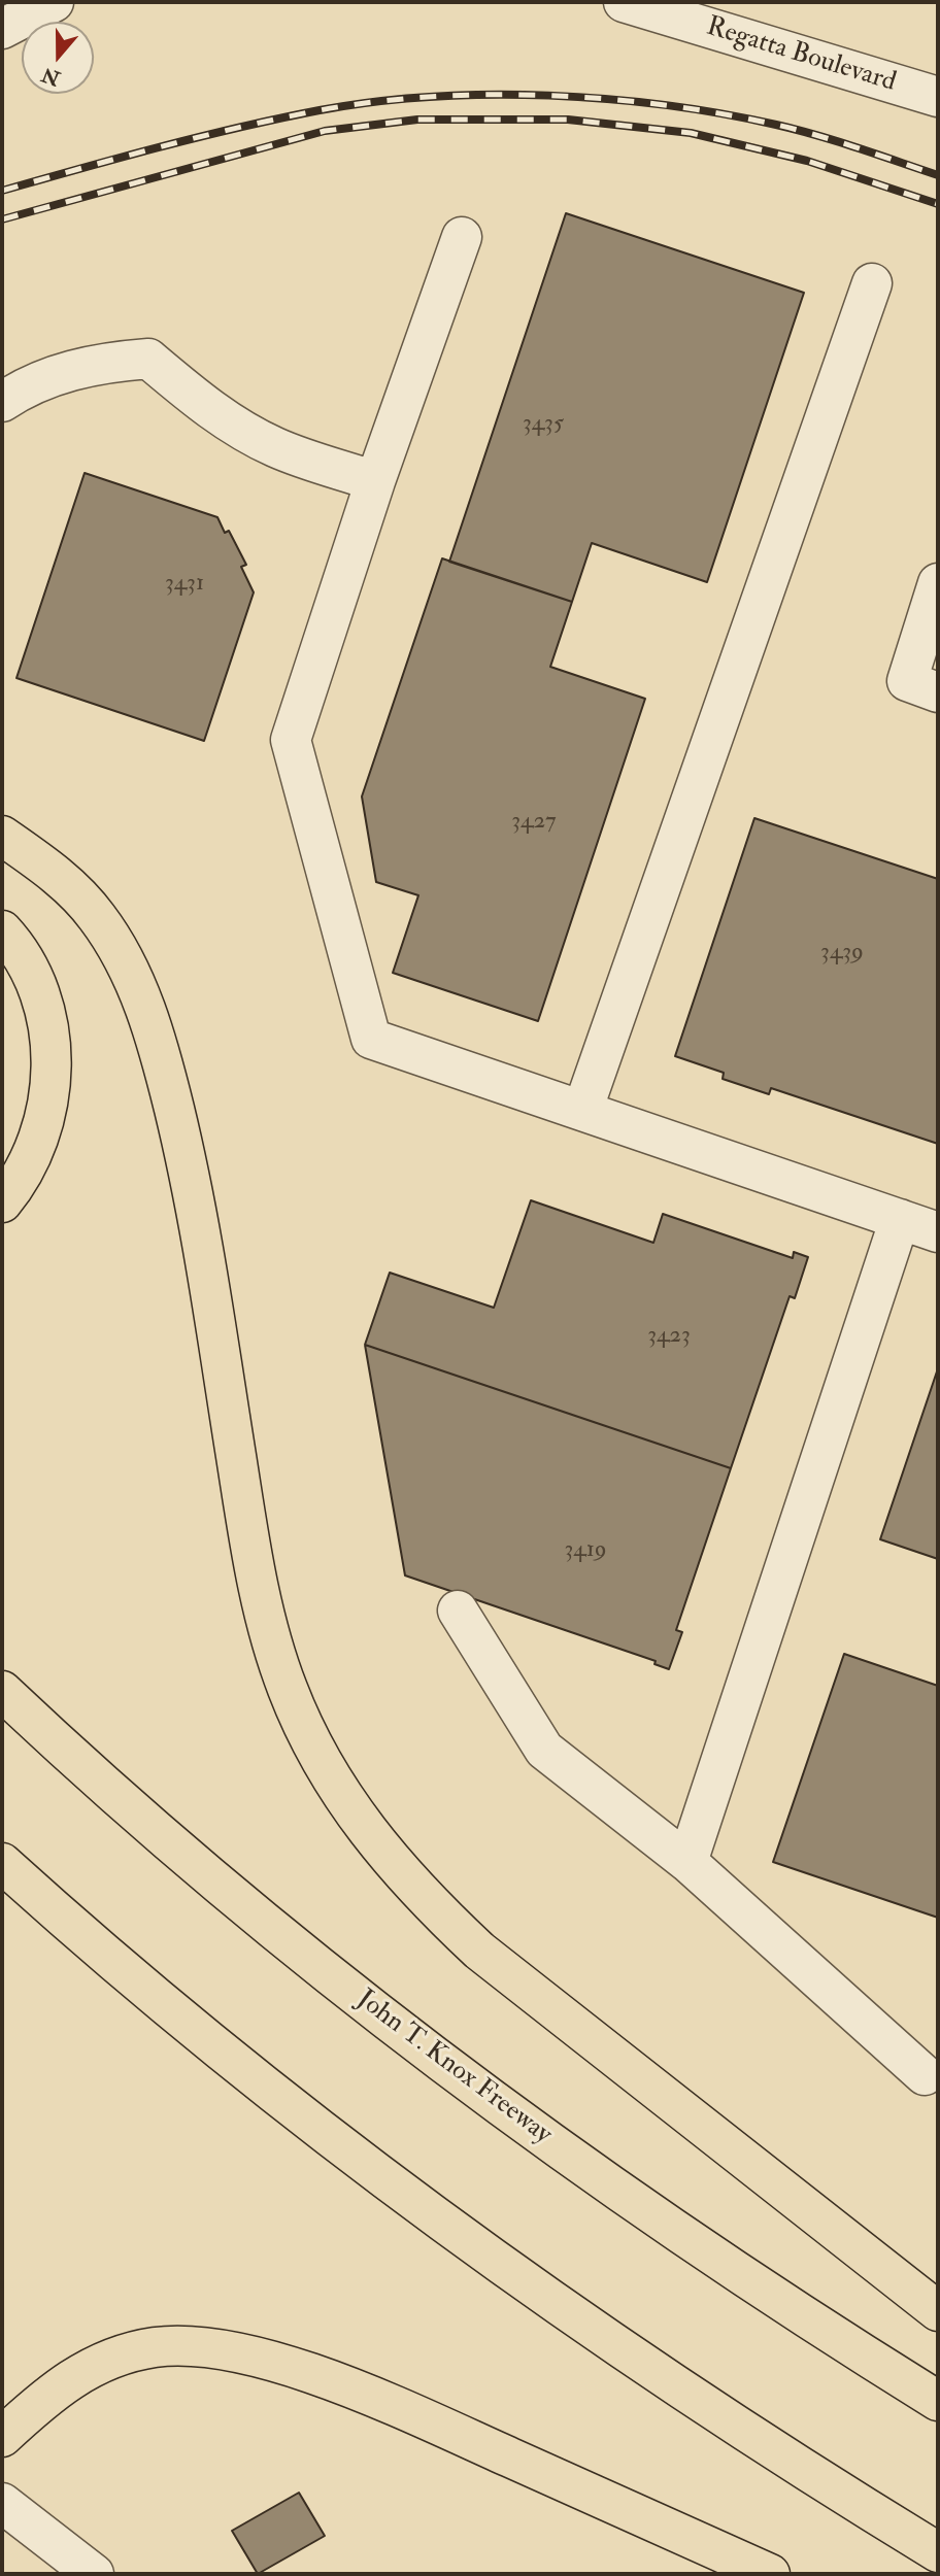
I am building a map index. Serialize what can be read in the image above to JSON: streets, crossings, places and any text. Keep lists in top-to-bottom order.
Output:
{
  "streets": {
    "highway": ["John T. Knox Freeway"],
    "street": ["Regatta Boulevard"]
  },
  "house_numbers": [
    "3435",
    "3431",
    "3427",
    "3439",
    "3423",
    "3419"
  ],
  "north": "bottom"
}
